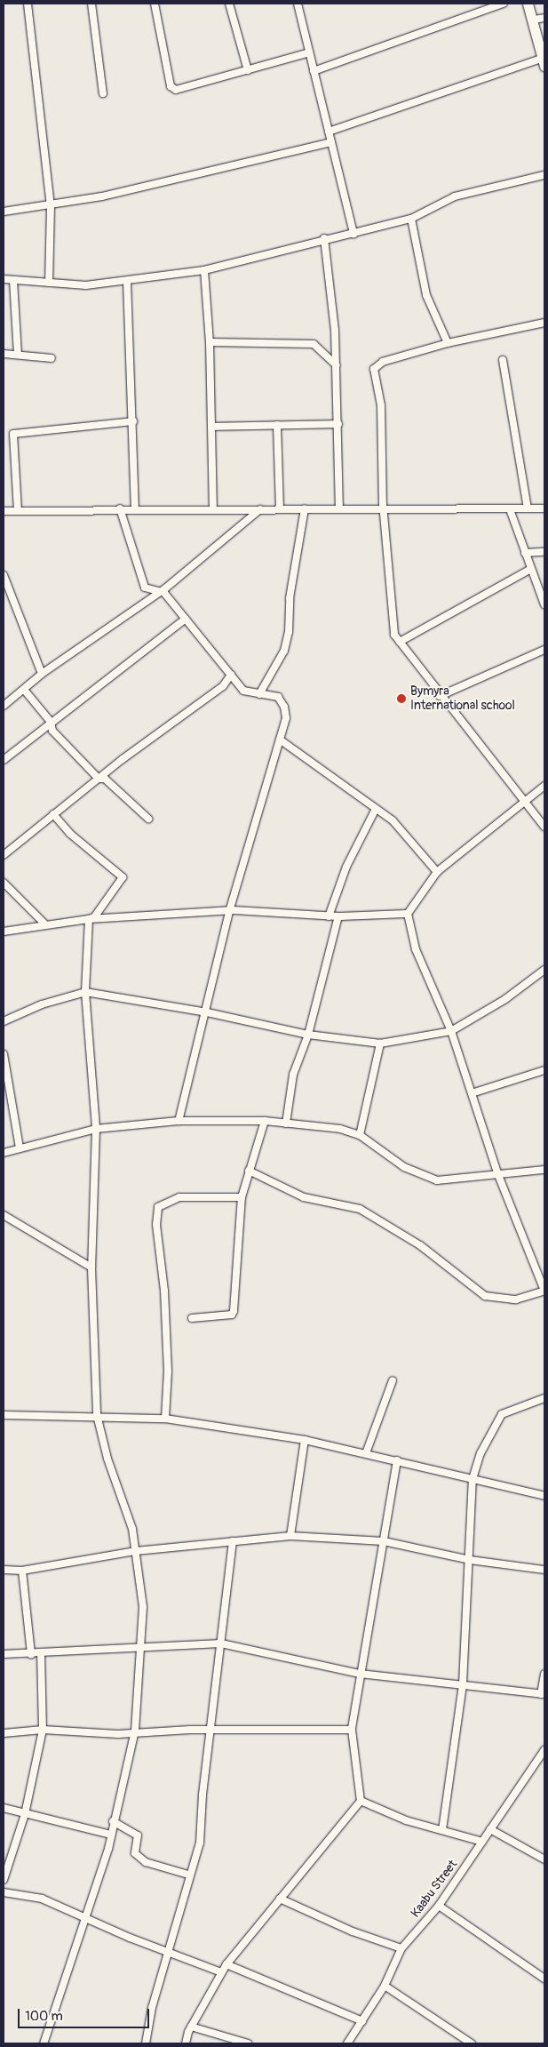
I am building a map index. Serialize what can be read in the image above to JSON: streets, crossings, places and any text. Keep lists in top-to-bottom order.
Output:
{
  "streets": {
    "street": ["Kaabu Street"]
  },
  "places": ["Bymyra International school"],
  "scale_bar": "100 m"
}
